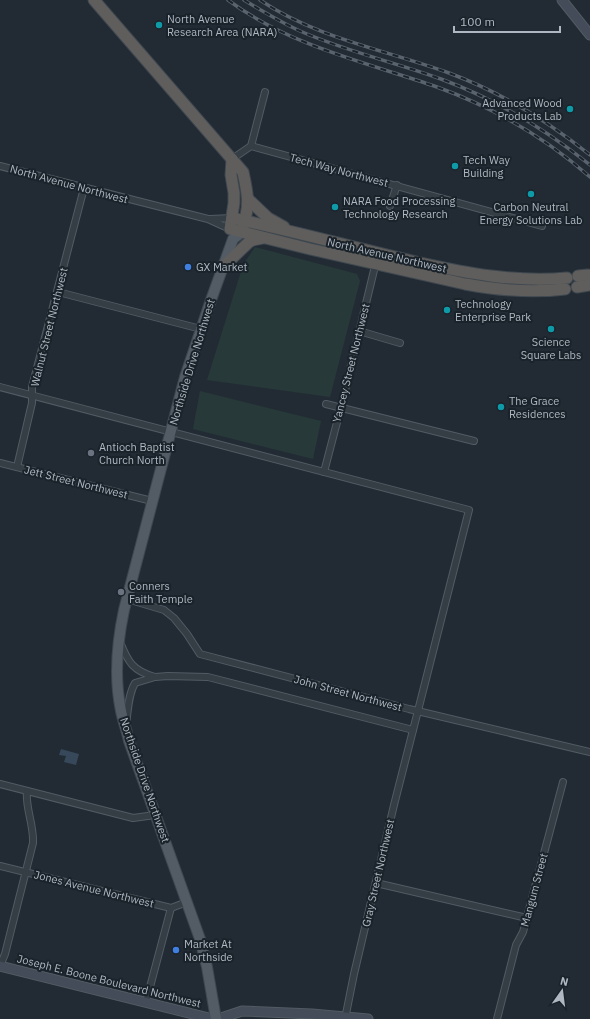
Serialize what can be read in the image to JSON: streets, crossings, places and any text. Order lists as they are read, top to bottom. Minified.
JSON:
{"streets":{"highway":["North Avenue Northwest","Northside Drive Northwest"],"main road":["Joseph E. Boone Boulevard Northwest"],"street":["Tech Way Northwest","Walnut Street Northwest","Yancey Street Northwest","Jett Street Northwest","John Street Northwest","Gray Street Northwest","Jones Avenue Northwest","Mangum Street"]},"crossings":[["North Avenue Northwest","Walnut Street Northwest"],["North Avenue Northwest","Northside Drive Northwest"],["North Avenue Northwest","Yancey Street Northwest"],["Walnut Street Northwest","Jett Street Northwest"],["Northside Drive Northwest","Jett Street Northwest"],["Northside Drive Northwest","John Street Northwest"],["Northside Drive Northwest","Joseph E. Boone Boulevard Northwest"],["Yancey Street Northwest","Gray Street Northwest"],["John Street Northwest","Gray Street Northwest"]],"places":["North Avenue Research Area (NARA)","Advanced Wood Products Lab","Tech Way Building","Carbon Neutral Energy Solutions Lab","NARA Food Processing Technology Research","GX Market","Technology Enterprise Park","Science Square Labs","The Grace Residences","Antioch Baptist Church North","Conners Faith Temple","Market At Northside"],"scale_bar":"100 m","north":"top"}
